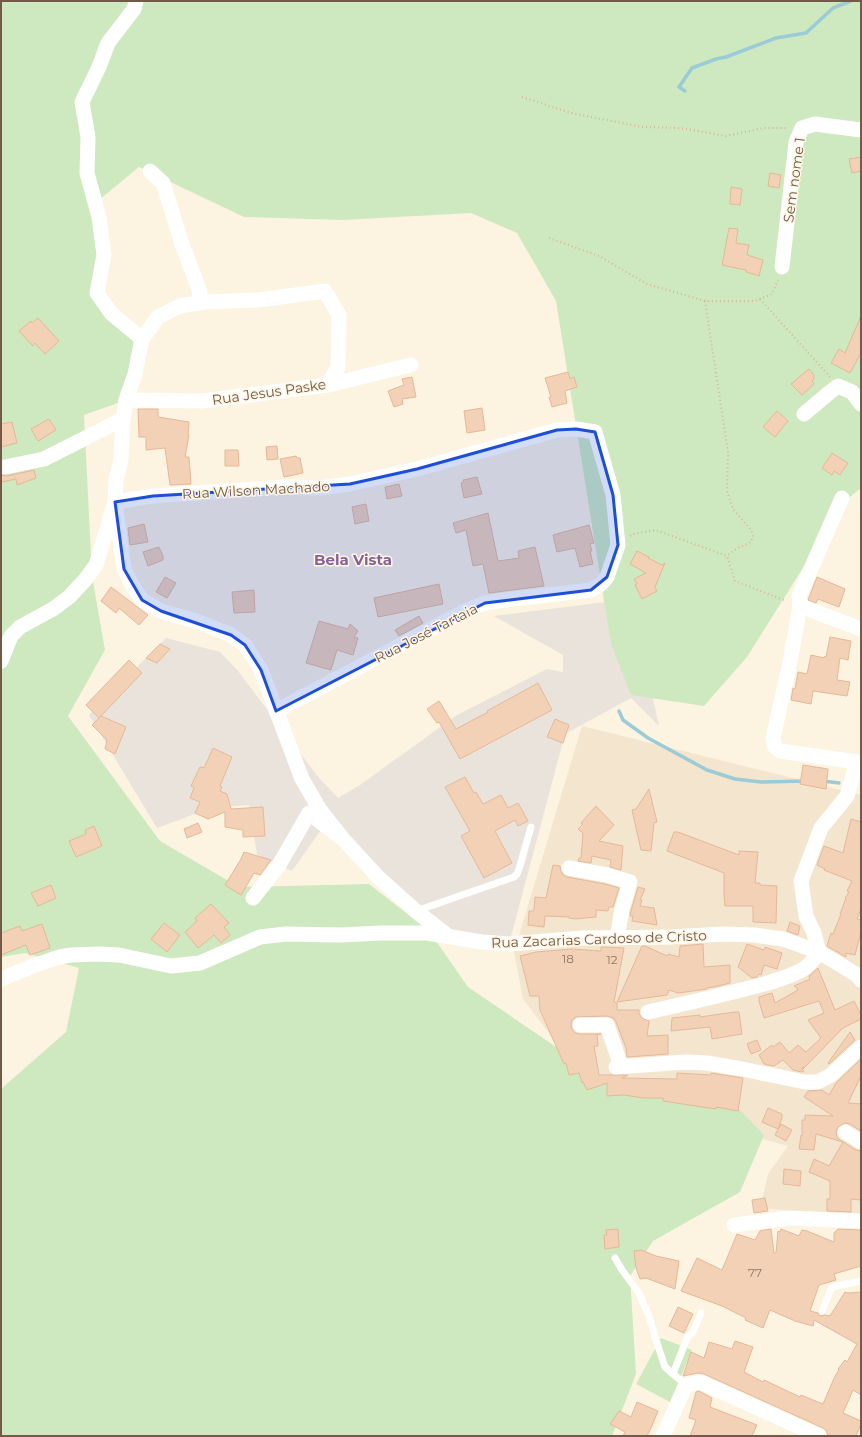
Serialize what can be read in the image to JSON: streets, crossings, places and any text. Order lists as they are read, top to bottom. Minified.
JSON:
{"streets":{"street":["Sem nome 1","Rua Jesus Paske","Rua Wilson Machado","Rua José Tartaia","Rua Zacarias Cardoso de Cristo"]},"crossings":[["Rua Wilson Machado","Rua José Tartaia"]],"districts":["Bela Vista"],"house_numbers":["18","12","77"]}
